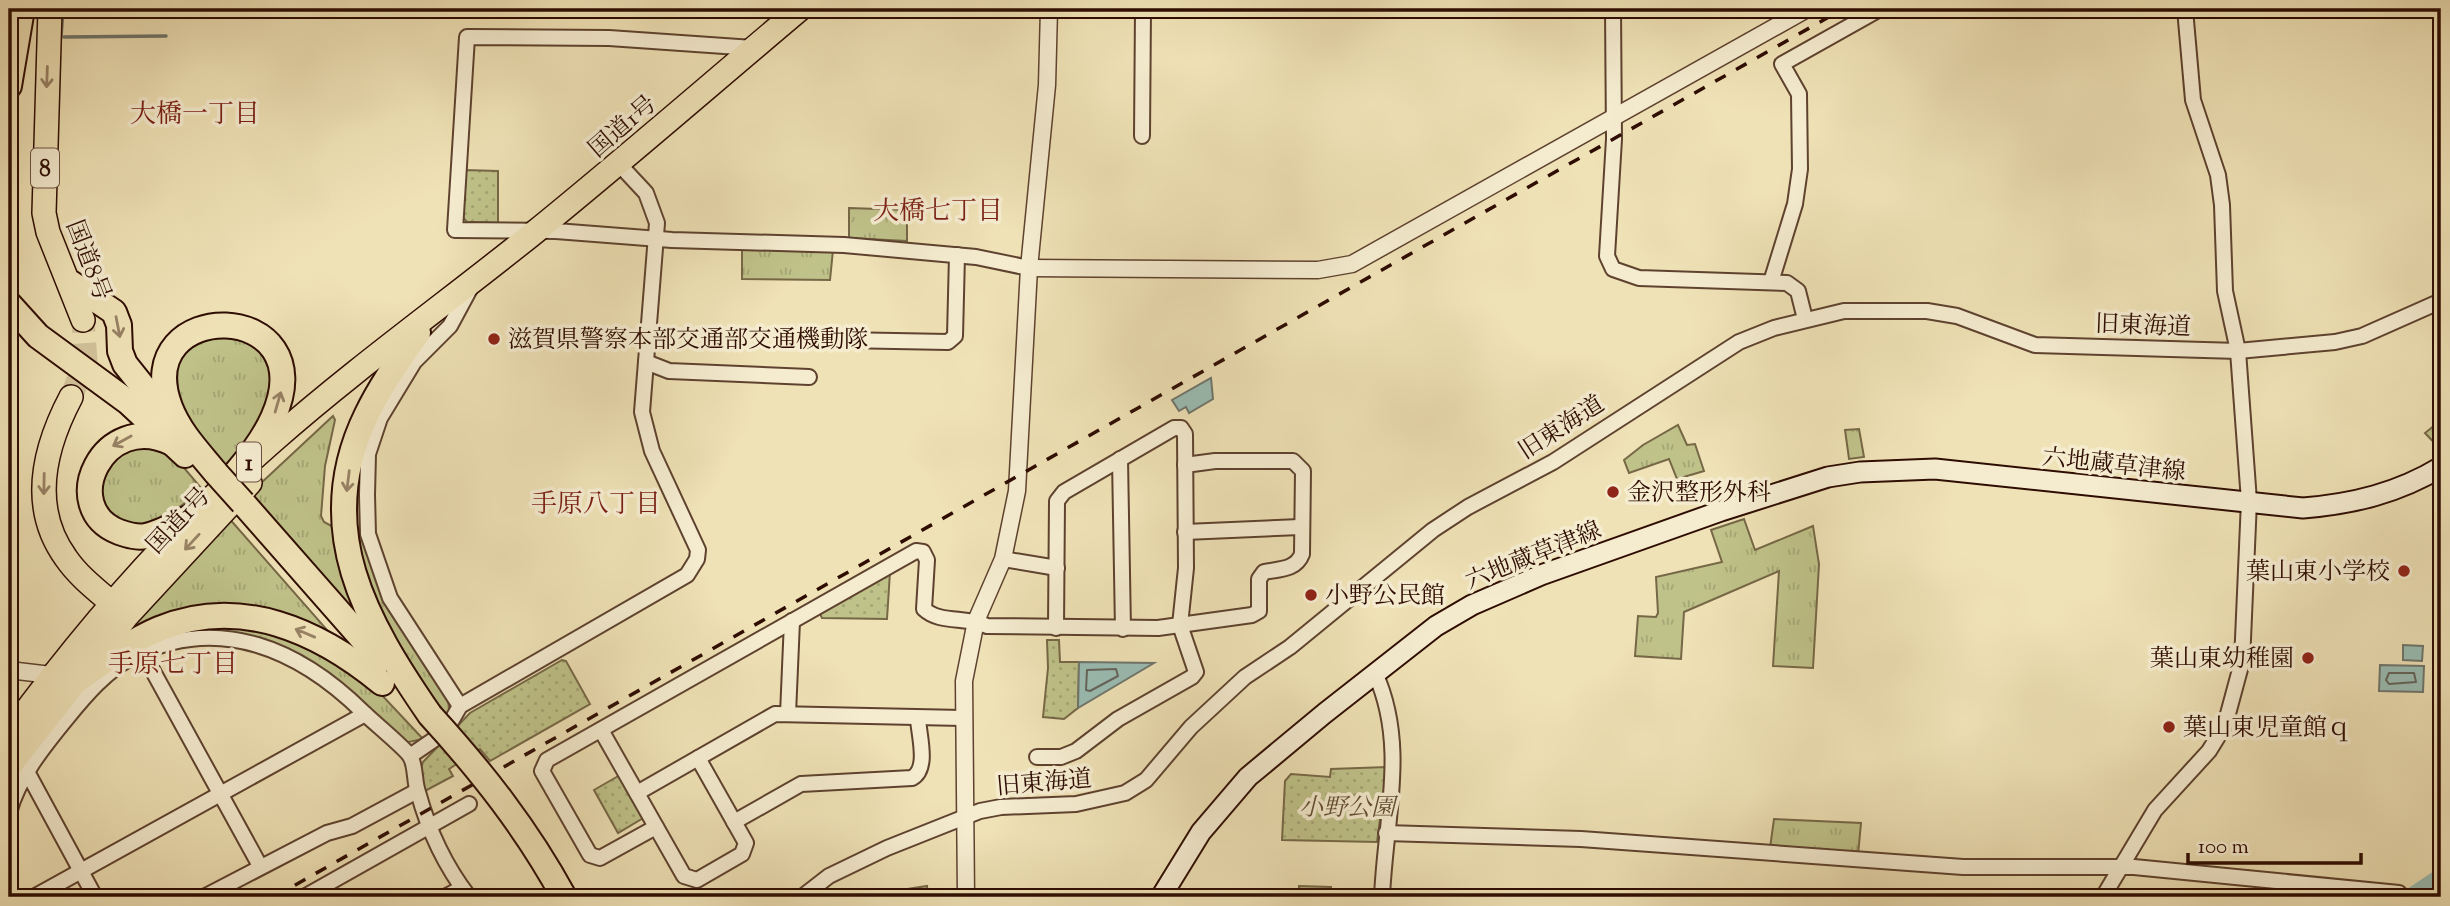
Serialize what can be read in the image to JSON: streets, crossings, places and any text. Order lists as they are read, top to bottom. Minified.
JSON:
{"streets":{"highway":["国道1号","8","国道8号","1"],"main road":["六地蔵草津線"],"street":["旧東海道"]},"one_way":["国道8号"],"districts":["大橋一丁目","大橋七丁目","手原八丁目","手原七丁目"],"parks":["小野公園"],"places":["滋賀県警察本部交通部交通機動隊","金沢整形外科","葉山東小学校","小野公民館","葉山東幼稚園","葉山東児童館ｑ"],"scale_bar":"100 m"}
